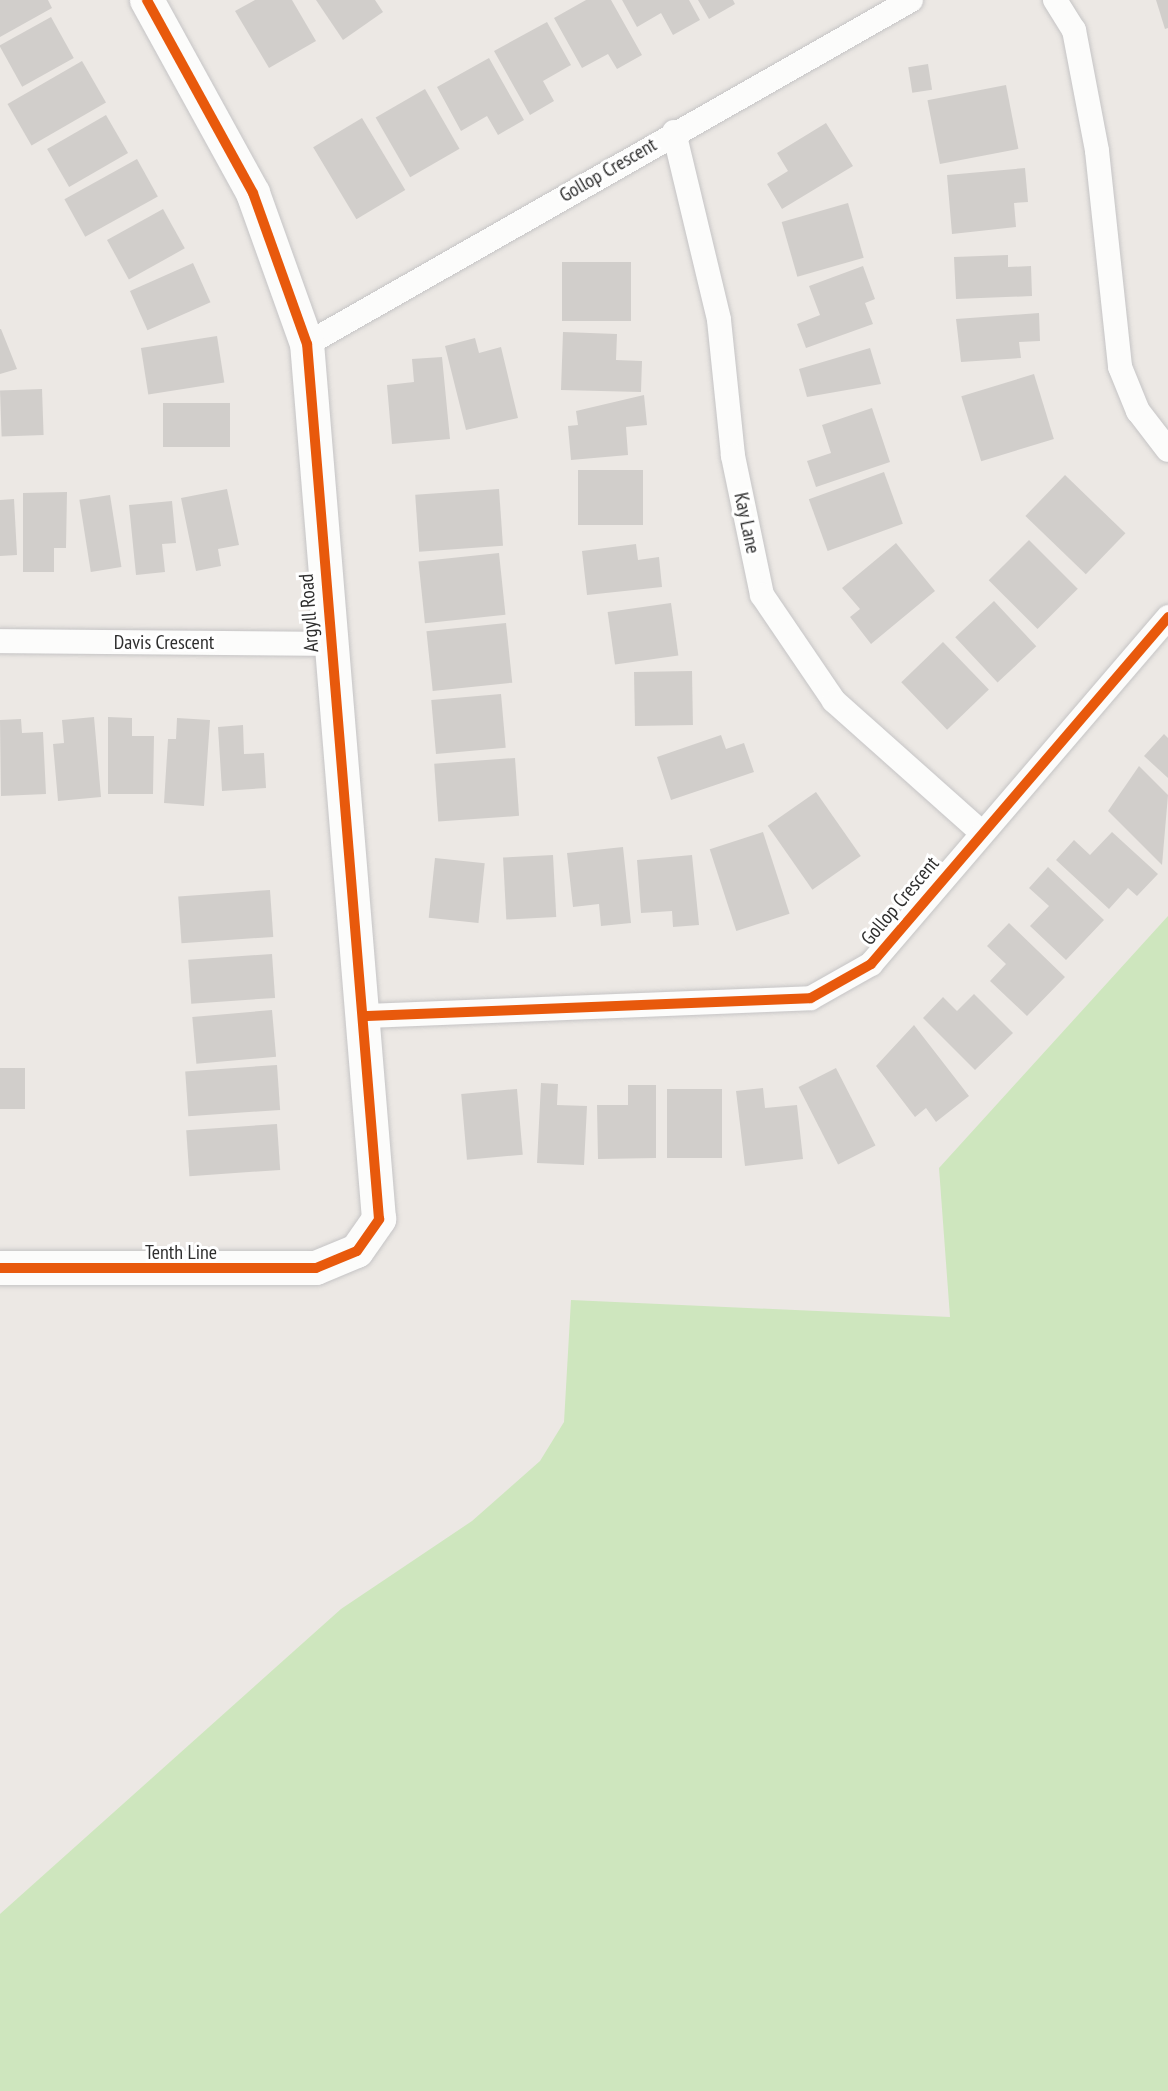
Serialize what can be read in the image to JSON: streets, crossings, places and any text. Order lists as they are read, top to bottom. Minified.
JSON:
{"streets":{"street":["Gollop Crescent","Kay Lane","Argyll Road","Davis Crescent","Tenth Line"]},"crossings":[["Gollop Crescent","Kay Lane"],["Gollop Crescent","Argyll Road"],["Argyll Road","Davis Crescent"],["Argyll Road","Tenth Line"]]}
